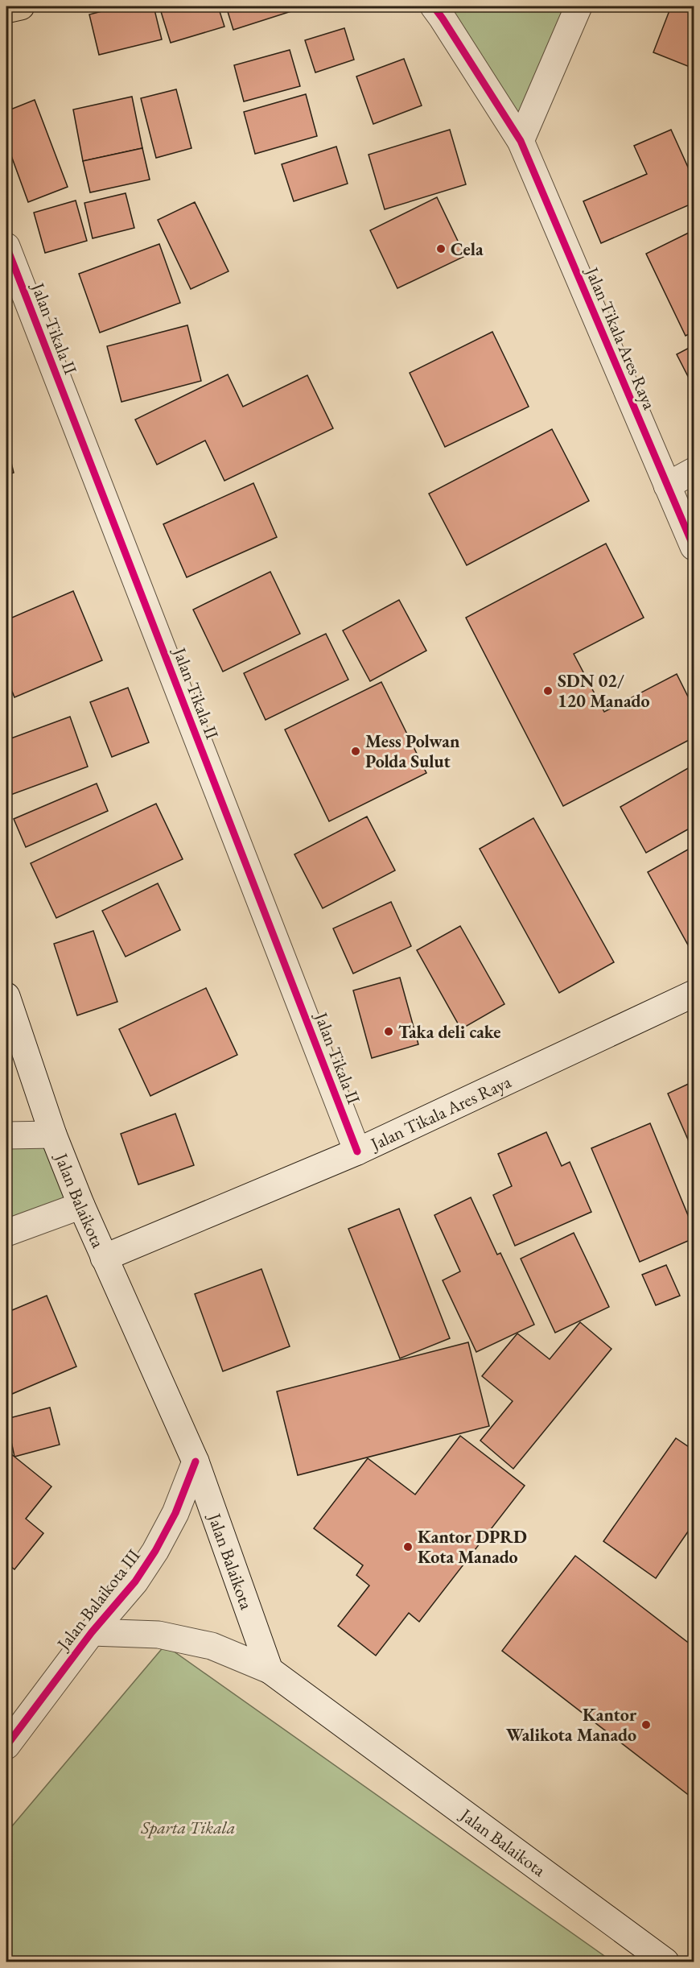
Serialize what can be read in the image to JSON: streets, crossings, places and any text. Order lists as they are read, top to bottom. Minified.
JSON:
{"streets":{"street":["Jalan Tikala II","Jalan Tikala Ares Raya","Jalan Balaikota","Jalan Balaikota III"]},"crossings":[["Jalan Tikala II","Jalan Tikala Ares Raya"],["Jalan Tikala Ares Raya","Jalan Balaikota"],["Jalan Balaikota","Jalan Balaikota III"]],"parks":["Sparta Tikala"],"places":["Cela","SDN 02/ 120 Manado","Mess Polwan Polda Sulut","Taka deli cake","Kantor DPRD Kota Manado","Kantor Walikota Manado"]}
